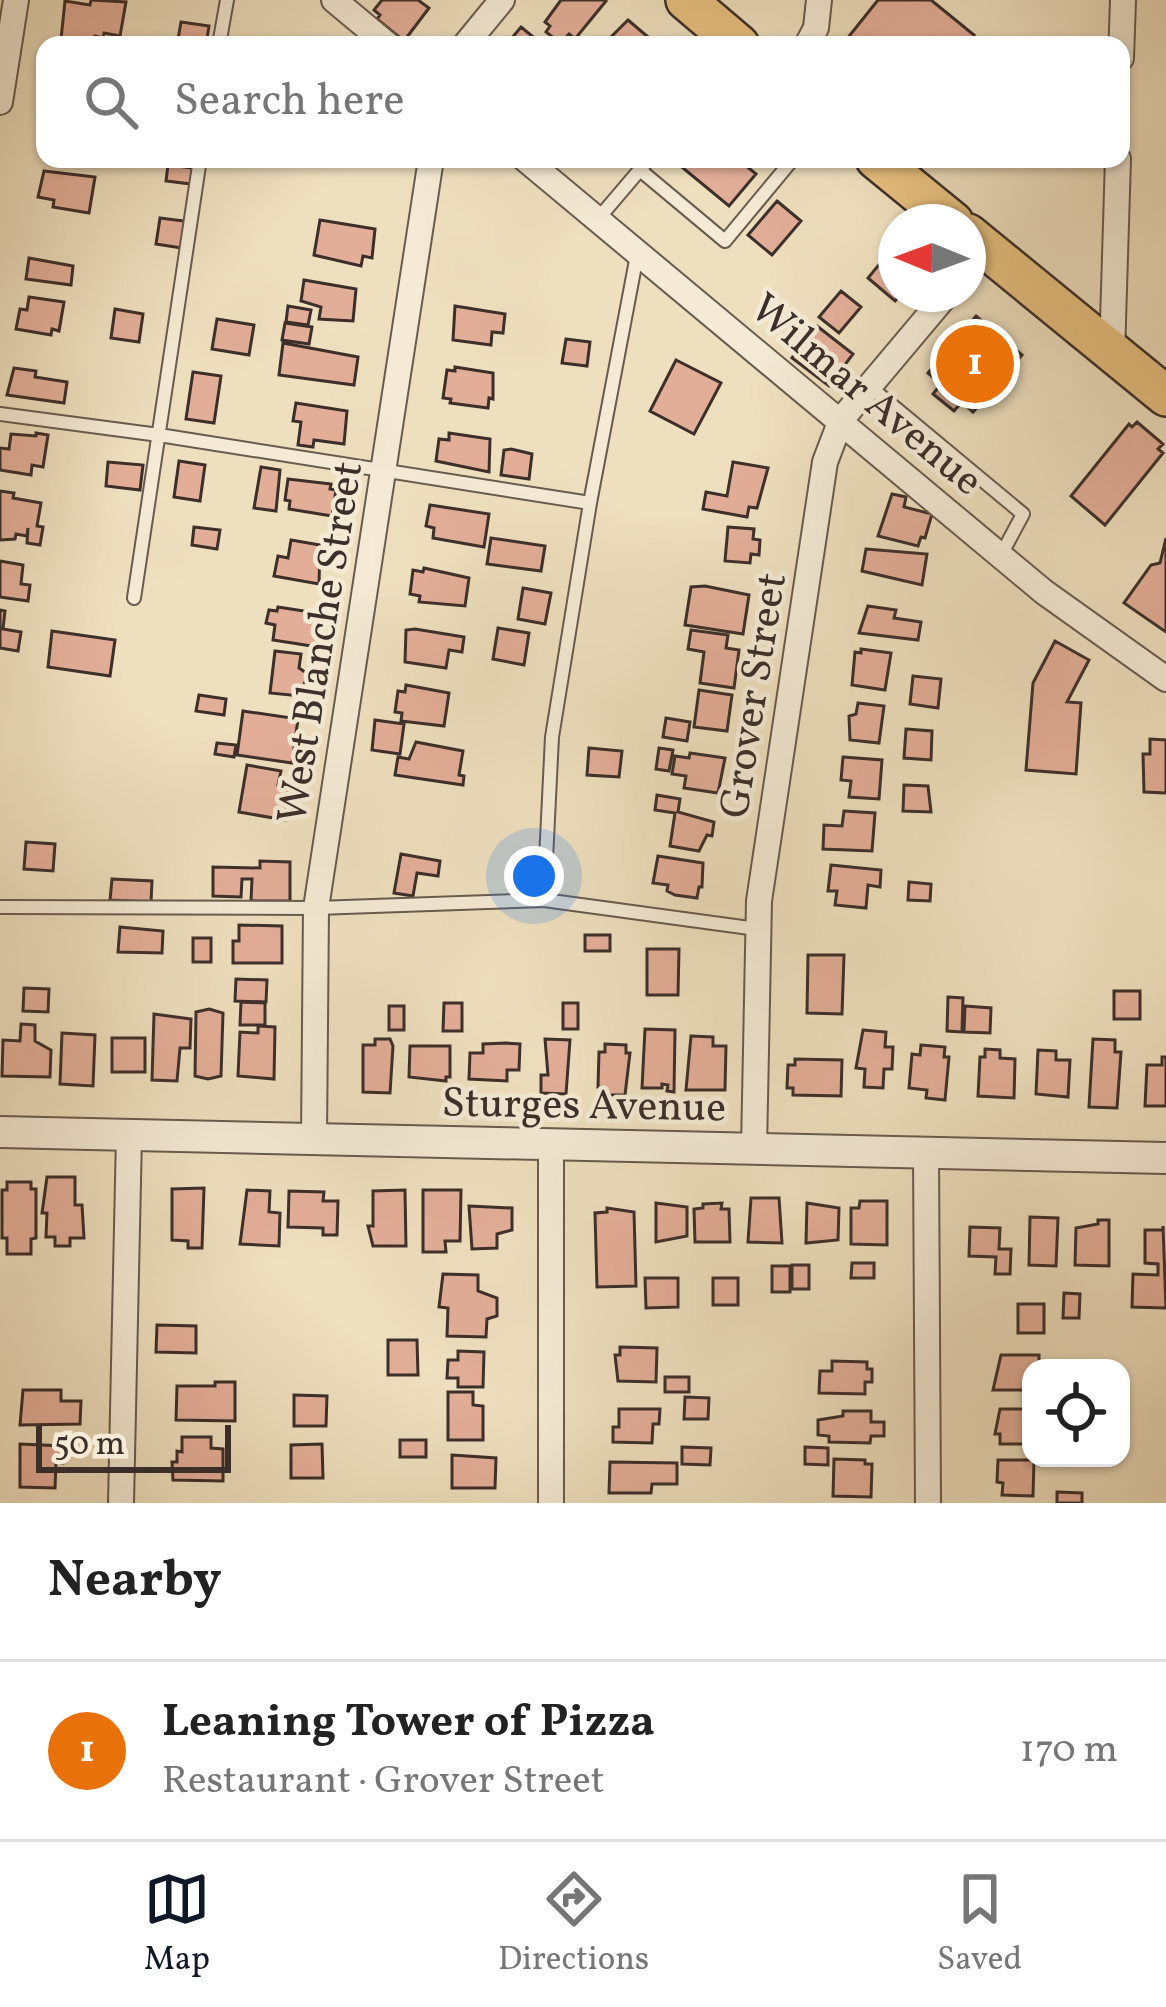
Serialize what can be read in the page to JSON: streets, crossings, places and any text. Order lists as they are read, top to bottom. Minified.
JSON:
{"streets":{"street":["Wilmar Avenue","West Blanche Street","Grover Street","Sturges Avenue"]},"crossings":[["Wilmar Avenue","Grover Street"],["West Blanche Street","Sturges Avenue"],["Grover Street","Sturges Avenue"]],"scale_bar":"50 m","north":"left","page":{"search":"Search here","pins":"1","scale":"50 m","heading":"Nearby","list":[{"mark":"1","name":"Leaning Tower of Pizza","note":"Restaurant · Grover Street","value":"170 m"}],"nav":["Map","Directions","Saved"]}}
